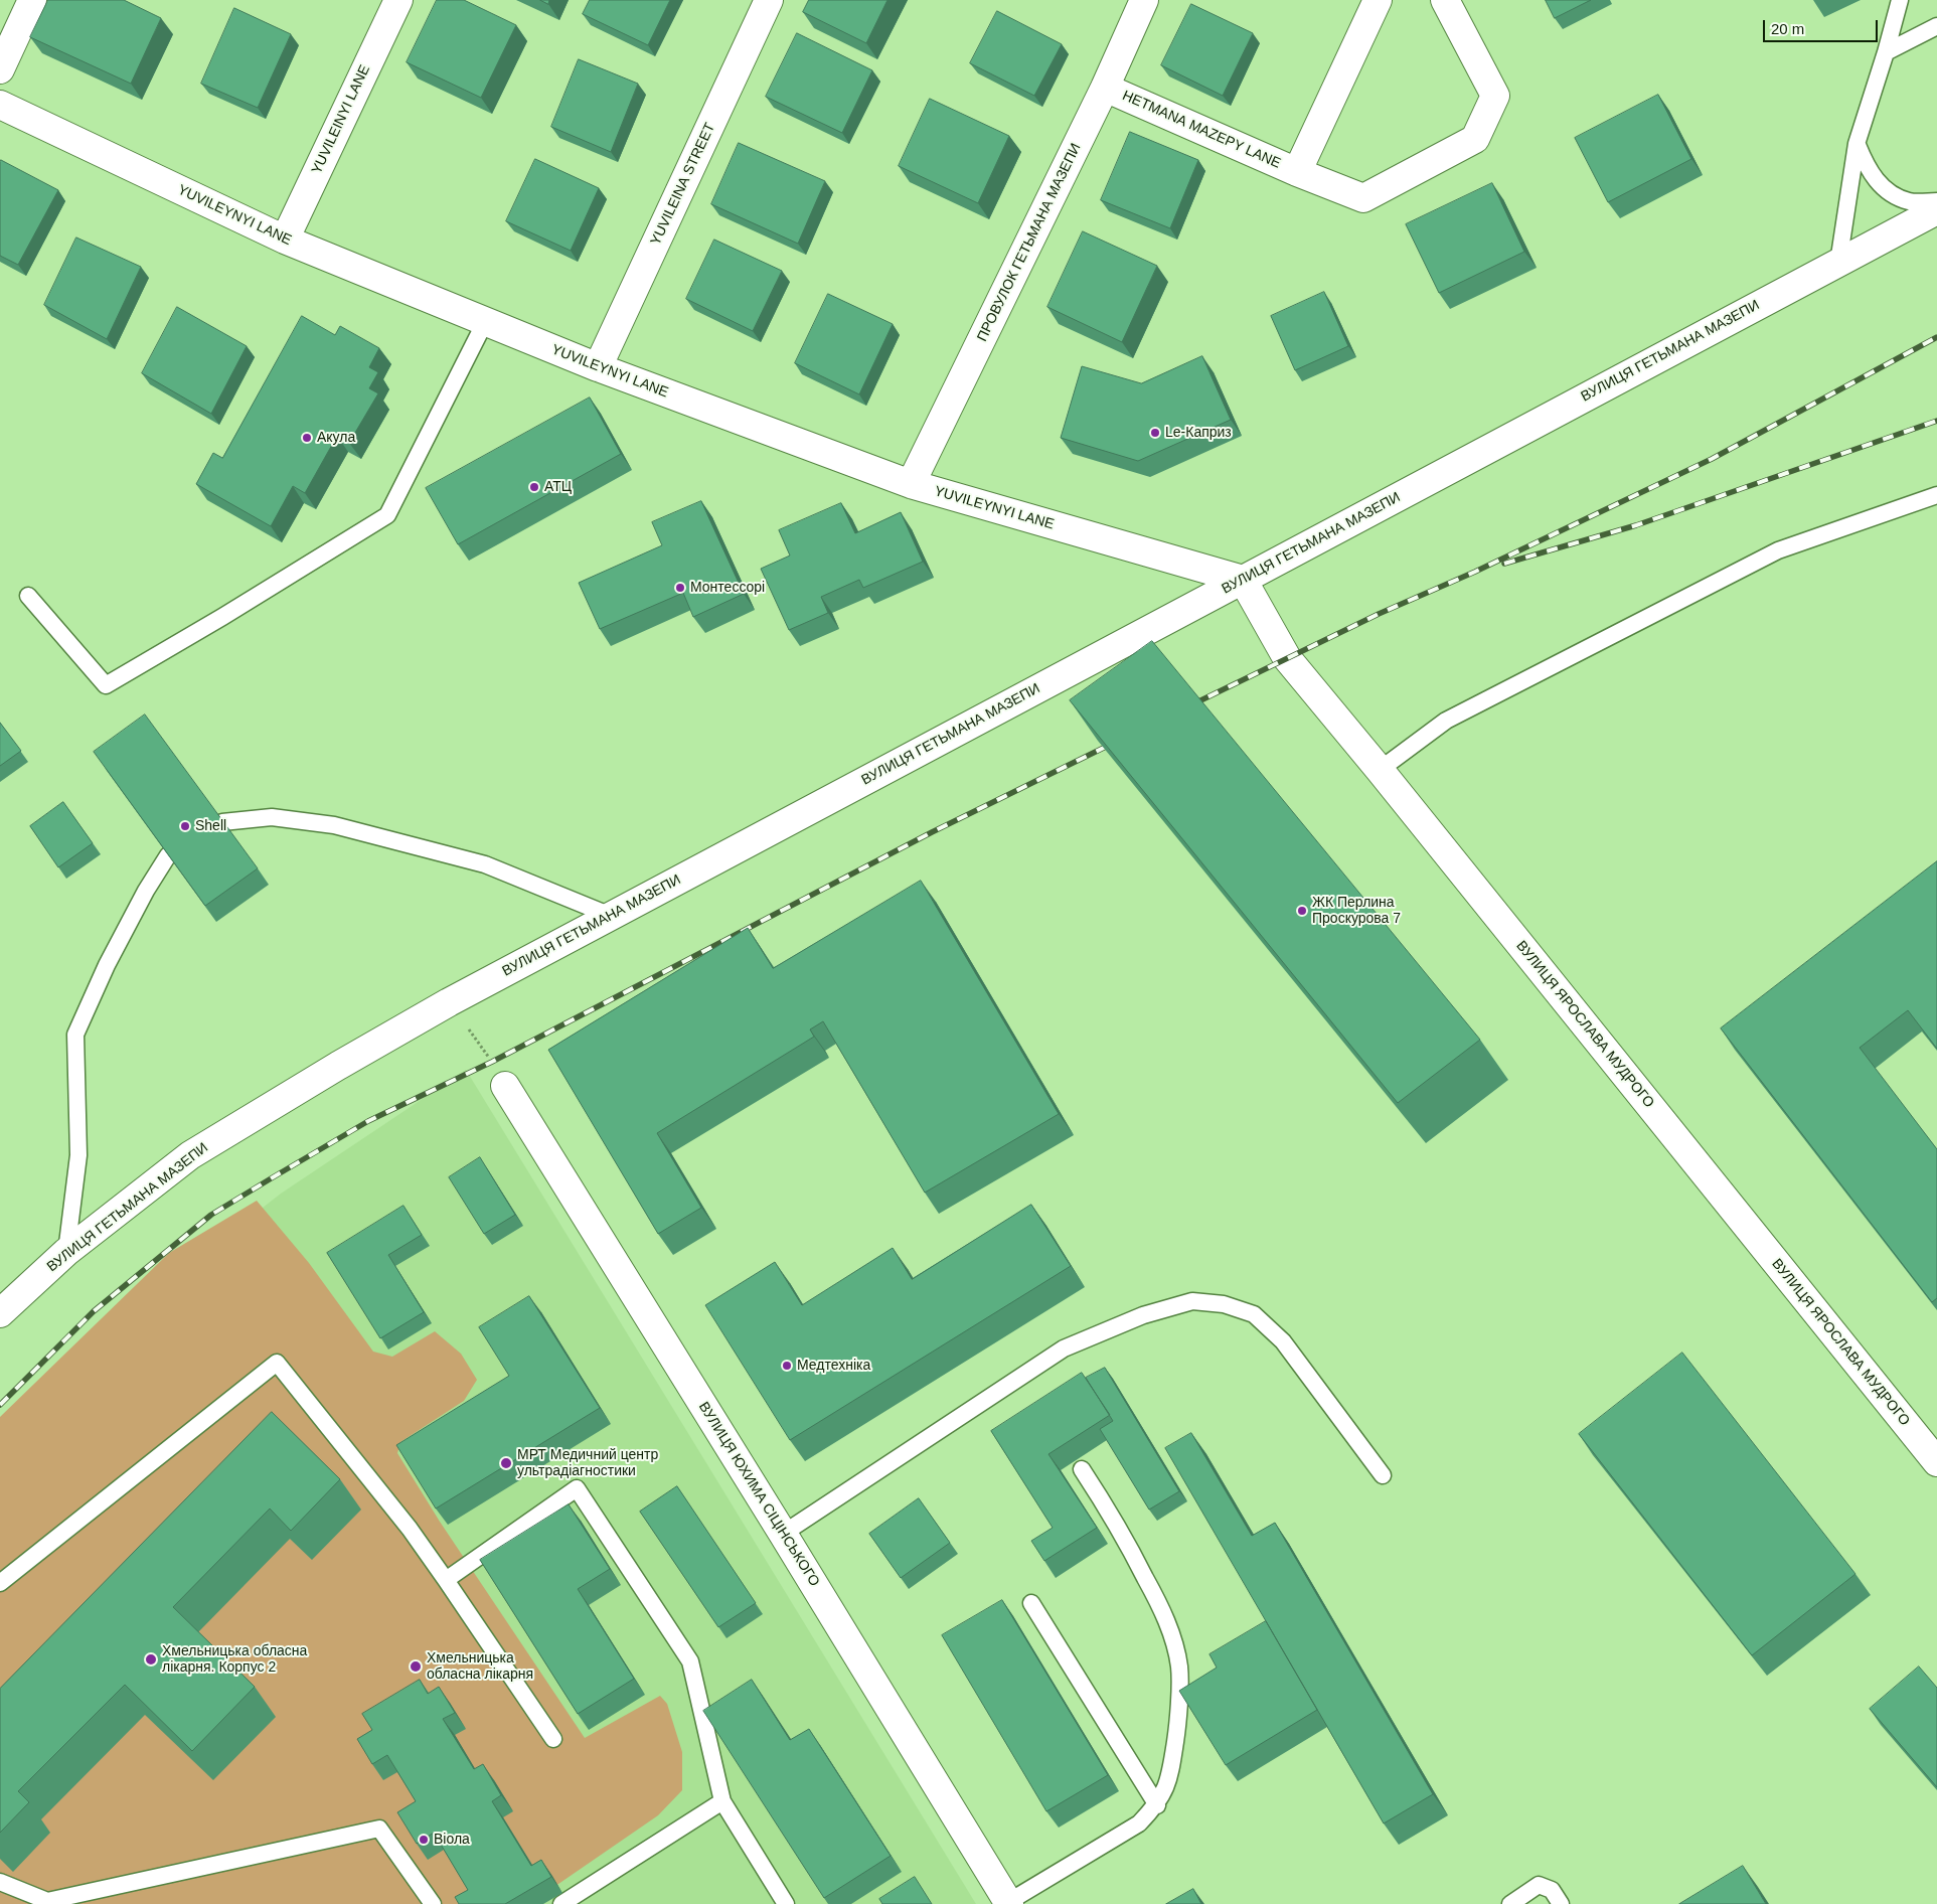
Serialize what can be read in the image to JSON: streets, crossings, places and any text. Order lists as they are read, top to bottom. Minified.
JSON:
{"streets":{"street":["YUVILEINYI LANE","HETMANA MAZEPY LANE","YUVILEINA STREET","YUVILEYNYI LANE","ПРОВУЛОК ГЕТЬМАНА МАЗЕПИ","ВУЛИЦЯ ГЕТЬМАНА МАЗЕПИ","ВУЛИЦЯ ЯРОСЛАВА МУДРОГО","ВУЛИЦЯ ЮХИМА СІЦІНСЬКОГО"]},"crossings":[["YUVILEINYI LANE","YUVILEYNYI LANE"],["HETMANA MAZEPY LANE","ПРОВУЛОК ГЕТЬМАНА МАЗЕПИ"],["YUVILEINA STREET","YUVILEYNYI LANE"],["YUVILEYNYI LANE","ПРОВУЛОК ГЕТЬМАНА МАЗЕПИ"],["YUVILEYNYI LANE","ВУЛИЦЯ ГЕТЬМАНА МАЗЕПИ"],["YUVILEYNYI LANE","ВУЛИЦЯ ЯРОСЛАВА МУДРОГО"],["ВУЛИЦЯ ГЕТЬМАНА МАЗЕПИ","ВУЛИЦЯ ЯРОСЛАВА МУДРОГО"]],"places":["Le-Каприз","Акула","АТЦ","Монтессорі","Shell","ЖК Перлина Проскурова 7","Медтехніка","МРТ Медичний центр ультрадіагностики","Хмельницька обласна лікарня. Корпус 2","Хмельницька обласна лікарня","Віола"],"scale_bar":"20 m"}
